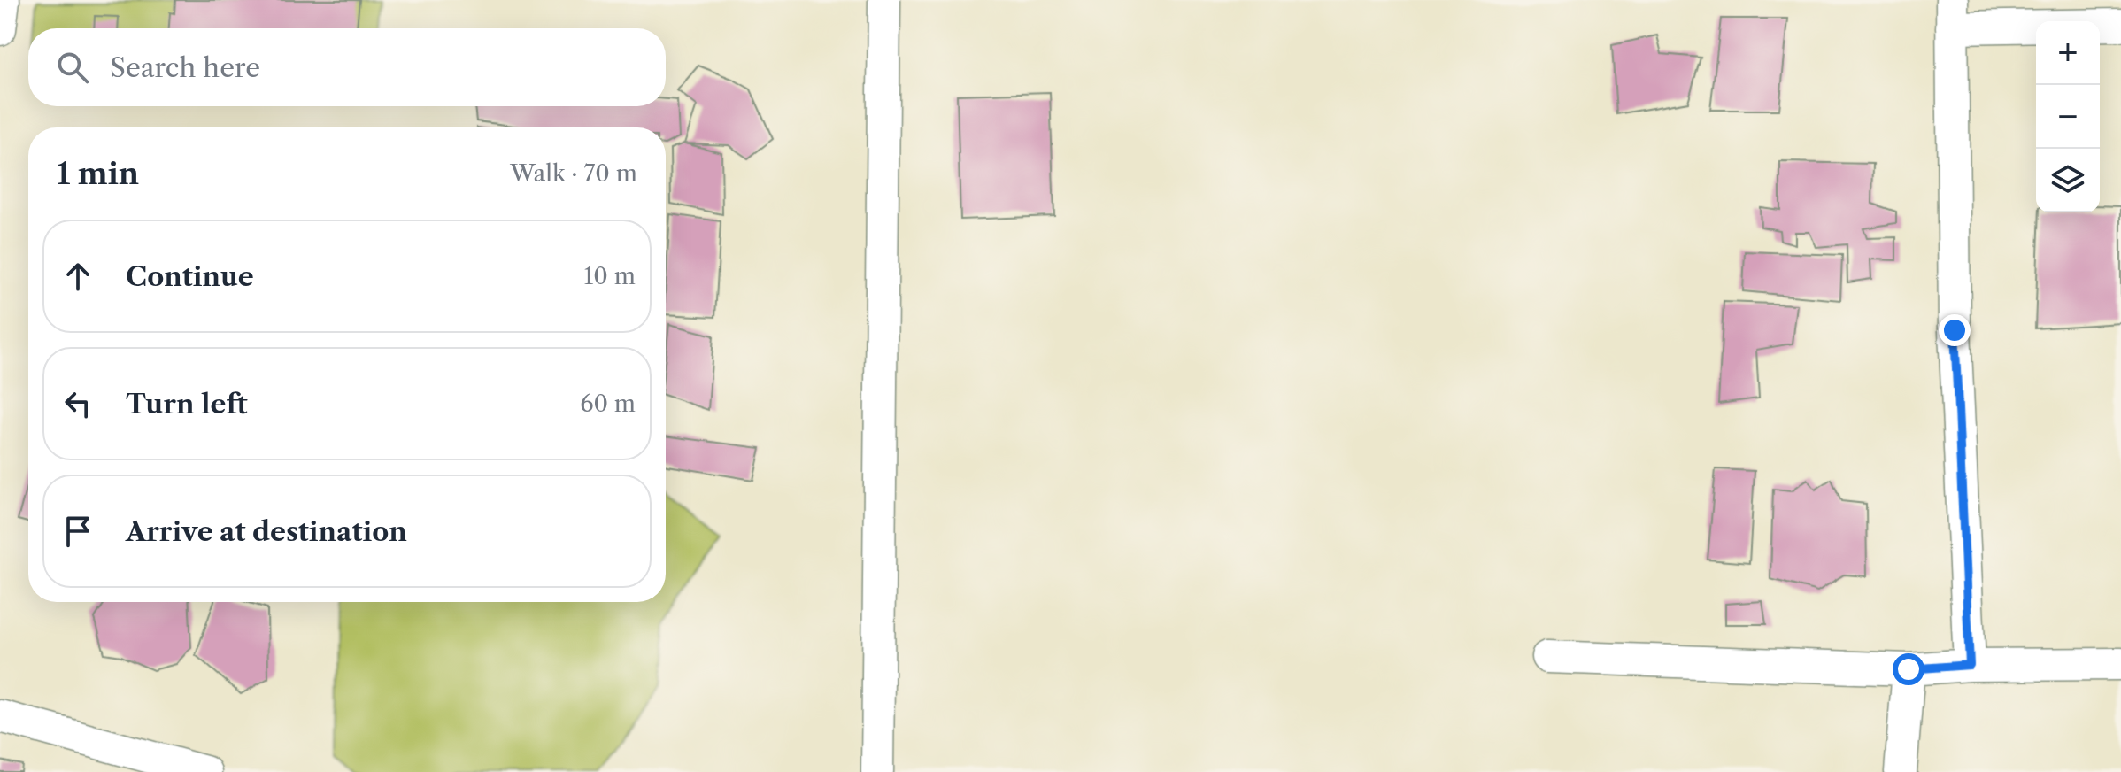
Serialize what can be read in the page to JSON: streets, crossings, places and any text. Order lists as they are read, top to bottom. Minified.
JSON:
{"page":{"map_buttons":["+","−"],"search":"Search here","heading":["1 min","Walk · 70 m"],"list":[["Continue","10 m"],["Turn left","60 m"],"Arrive at destination"]}}
